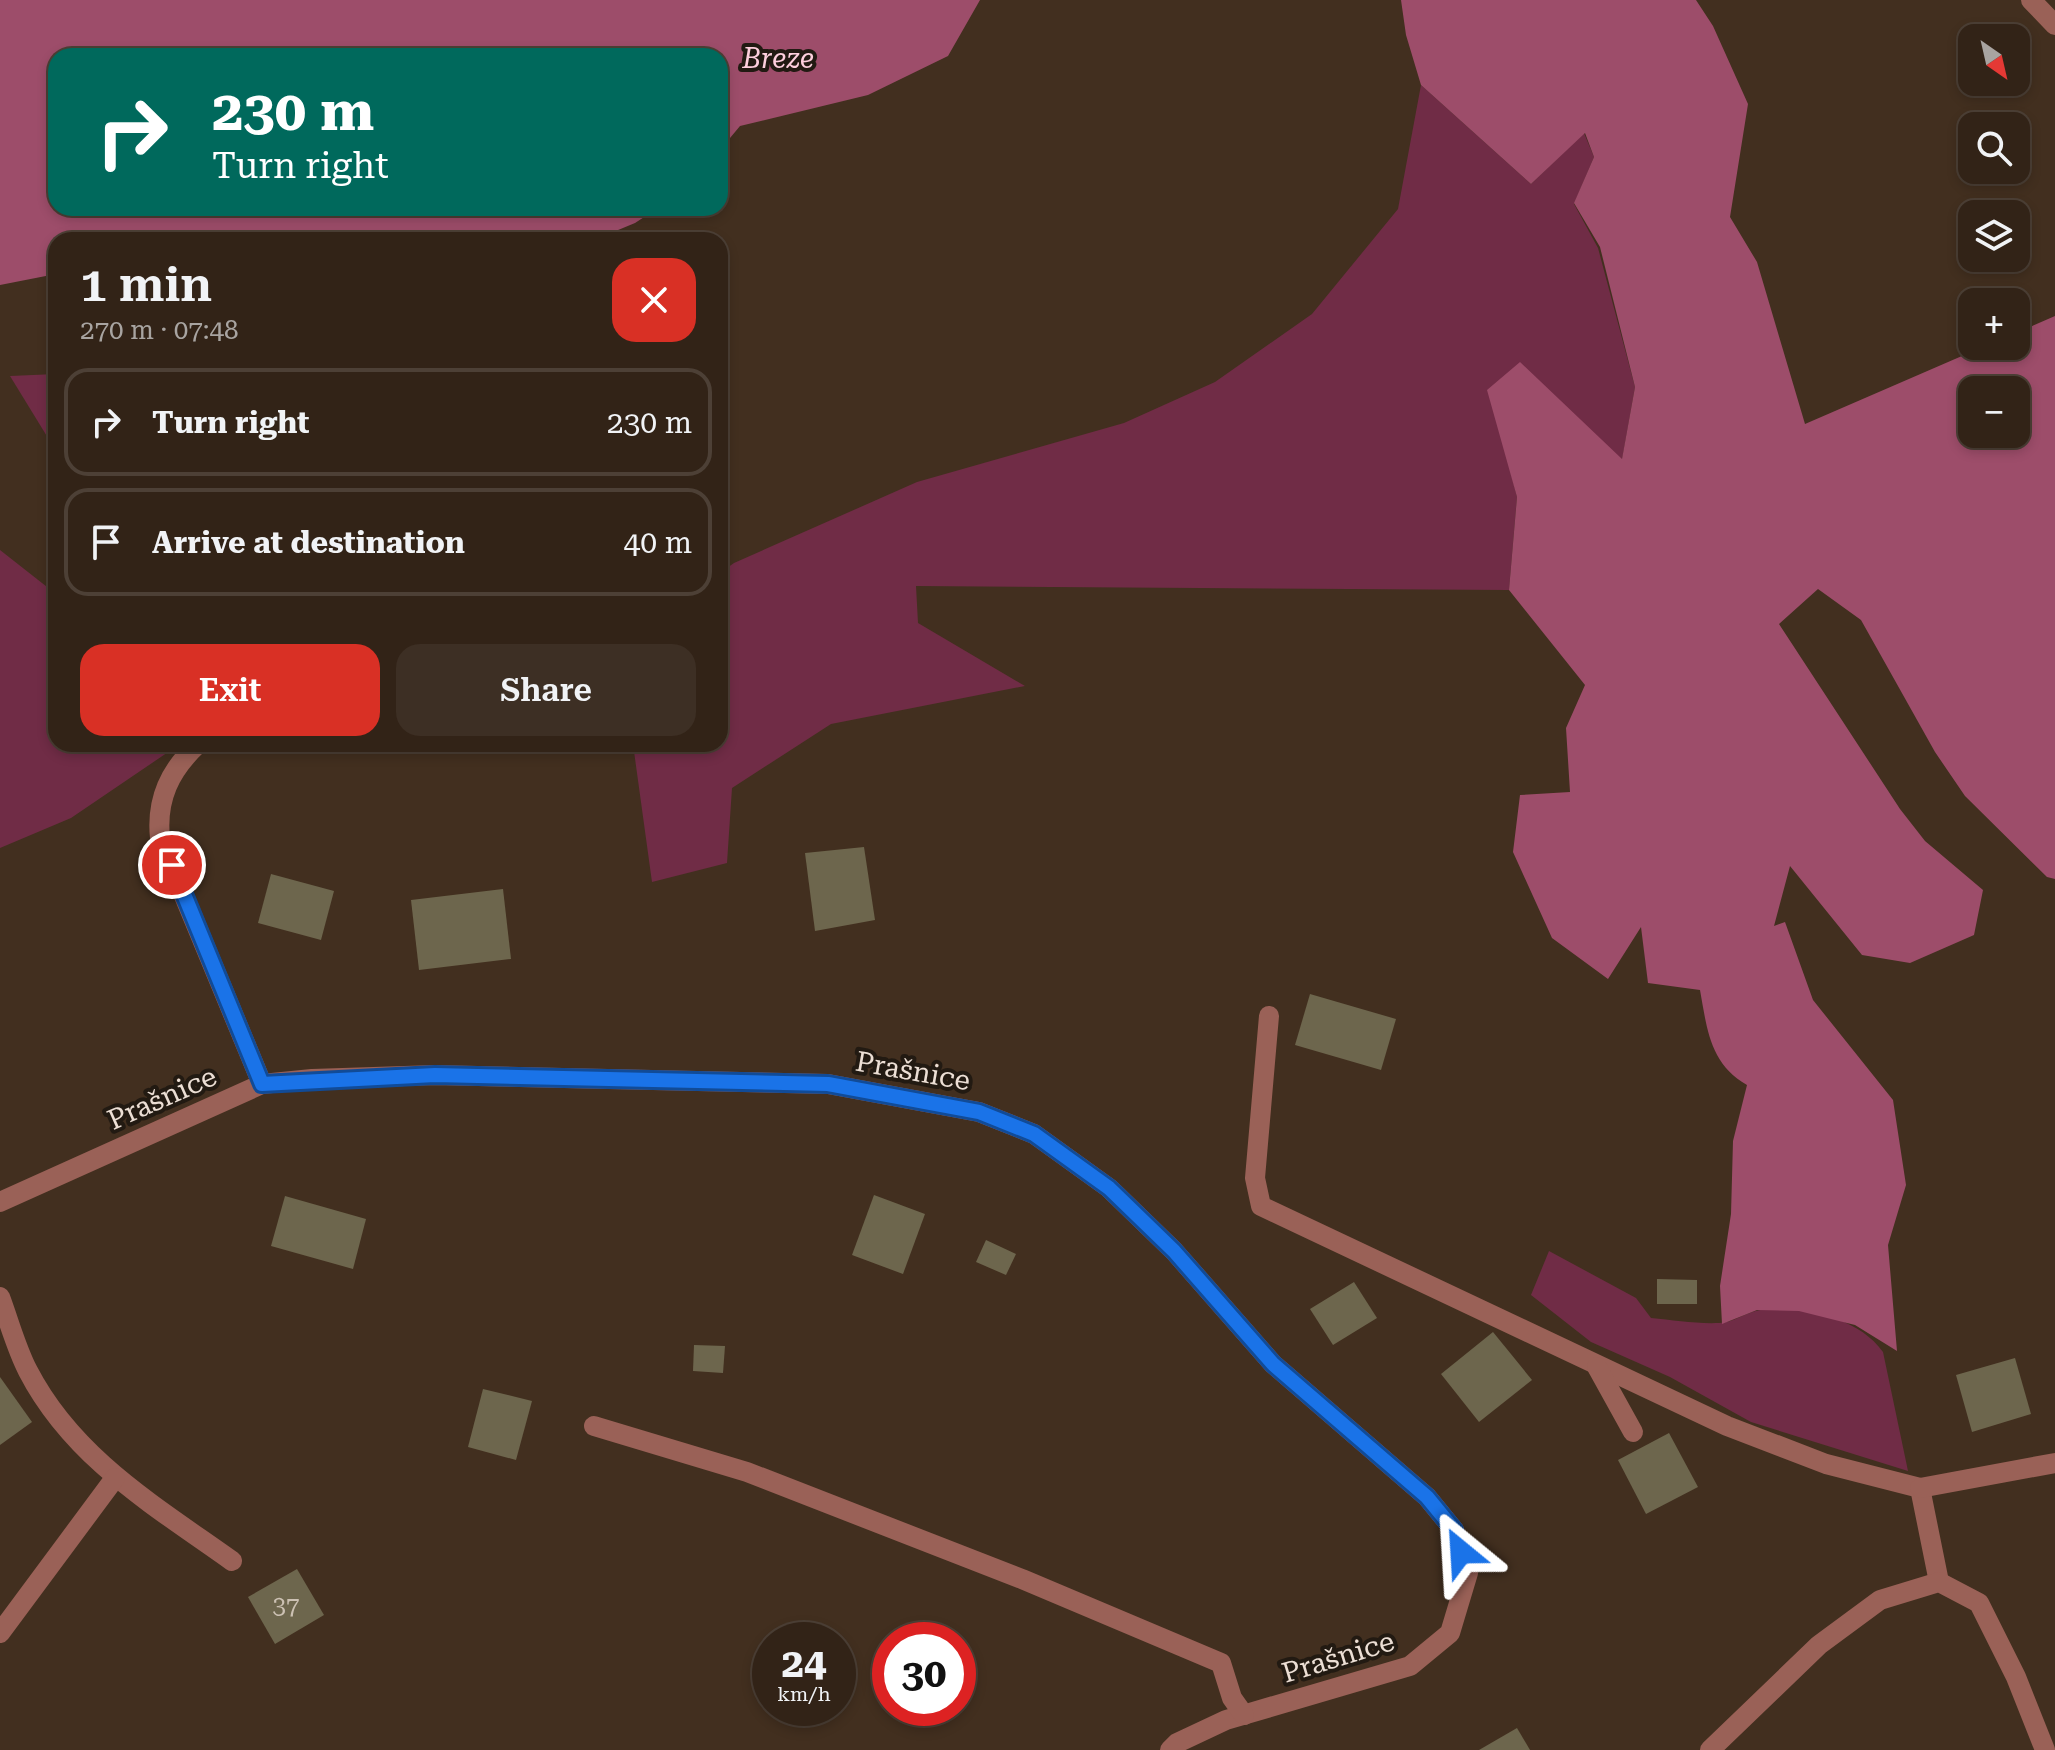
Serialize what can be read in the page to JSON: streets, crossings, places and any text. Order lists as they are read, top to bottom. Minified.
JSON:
{"streets":{"street":["Prašnice"]},"parks":["Breze"],"house_numbers":["37"],"north":"bottom right","page":{"map_buttons":["+","−"],"turn":["230 m","Turn right"],"heading":["1 min","270 m · 07:48"],"list":[{"name":"Turn right","value":"230 m"},{"name":"Arrive at destination","value":"40 m"}],"buttons":["Exit","Share"],"speed":"24 km/h","limit":"30"}}
